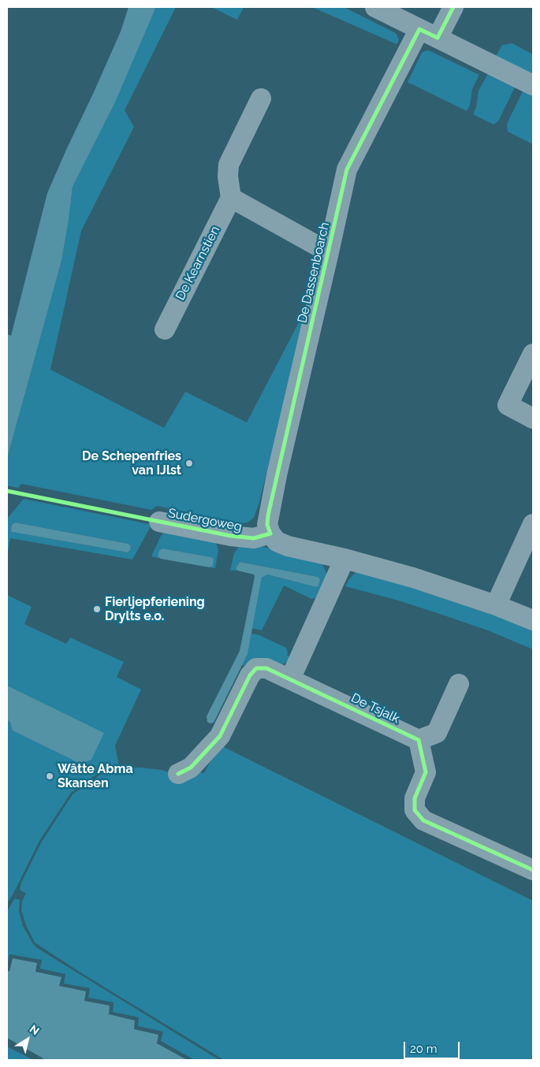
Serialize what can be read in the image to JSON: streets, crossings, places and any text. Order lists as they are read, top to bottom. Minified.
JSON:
{"streets":{"street":["De Kearnstien","De Dassenboarch","Sudergoweg","De Tsjalk"]},"crossings":[["De Dassenboarch","Sudergoweg"]],"places":["De Schepenfries van IJlst","Fierljepferiening Drylts e.o.","Wâtte Abma Skansen"],"scale_bar":"20 m","north":"top right"}
